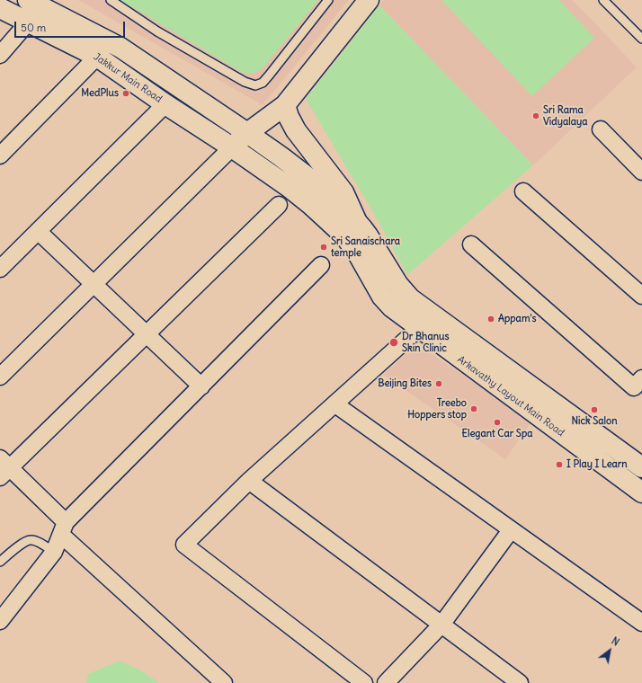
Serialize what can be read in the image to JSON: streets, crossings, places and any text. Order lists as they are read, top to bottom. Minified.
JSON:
{"streets":{"main road":["Jakkur Main Road","Arkavathy Layout Main Road"]},"crossings":[["Jakkur Main Road","Arkavathy Layout Main Road"]],"places":["MedPlus","Sri Rama Vidyalaya","Sri Sanaischara temple","Appam's","Dr Bhanus Skin Clinic","Beijing Bites","Treebo Hoppers stop","Nick Salon","Elegant Car Spa","I Play I Learn"],"scale_bar":"50 m","north":"top right"}
